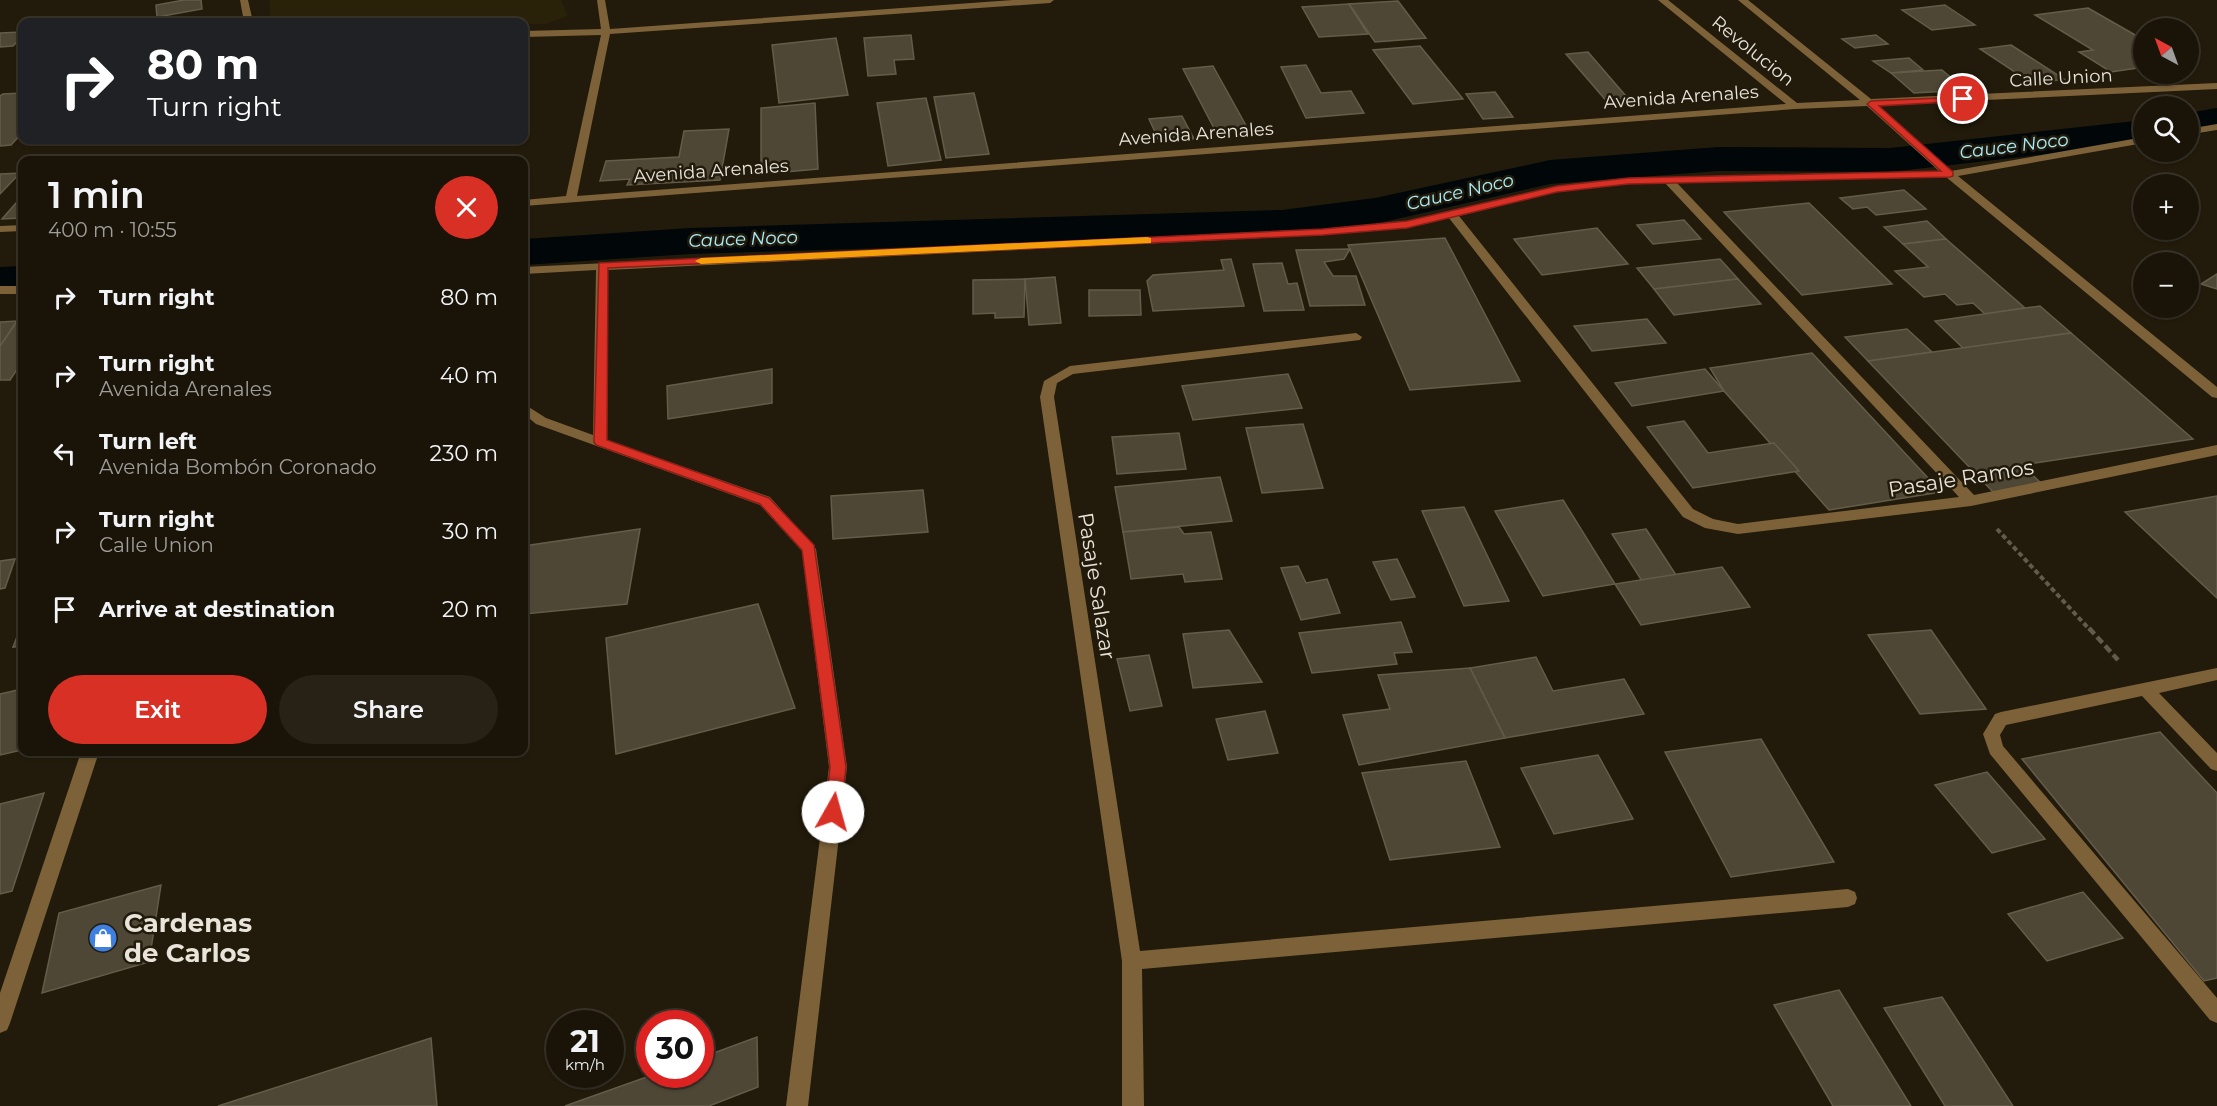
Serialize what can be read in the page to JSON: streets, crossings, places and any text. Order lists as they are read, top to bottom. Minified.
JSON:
{"streets":{"street":["Revolucion","Calle Union","Avenida Arenales","Pasaje Ramos","Pasaje Salazar"]},"crossings":[["Revolucion","Calle Union"],["Revolucion","Avenida Arenales"],["Calle Union","Avenida Arenales"]],"water":["Cauce Noco"],"places":{"shop":["Cardenas de Carlos"]},"north":"top left","page":{"map_buttons":["+","−"],"turn":["80 m","Turn right"],"heading":["1 min","400 m · 10:55"],"list":[{"name":"Turn right","value":"80 m"},{"name":"Turn right","note":"Avenida Arenales","value":"40 m"},{"name":"Turn left","note":"Avenida Bombón Coronado","value":"230 m"},{"name":"Turn right","note":"Calle Union","value":"30 m"},{"name":"Arrive at destination","value":"20 m"}],"buttons":["Exit","Share"],"speed":"21 km/h","limit":"30"}}
